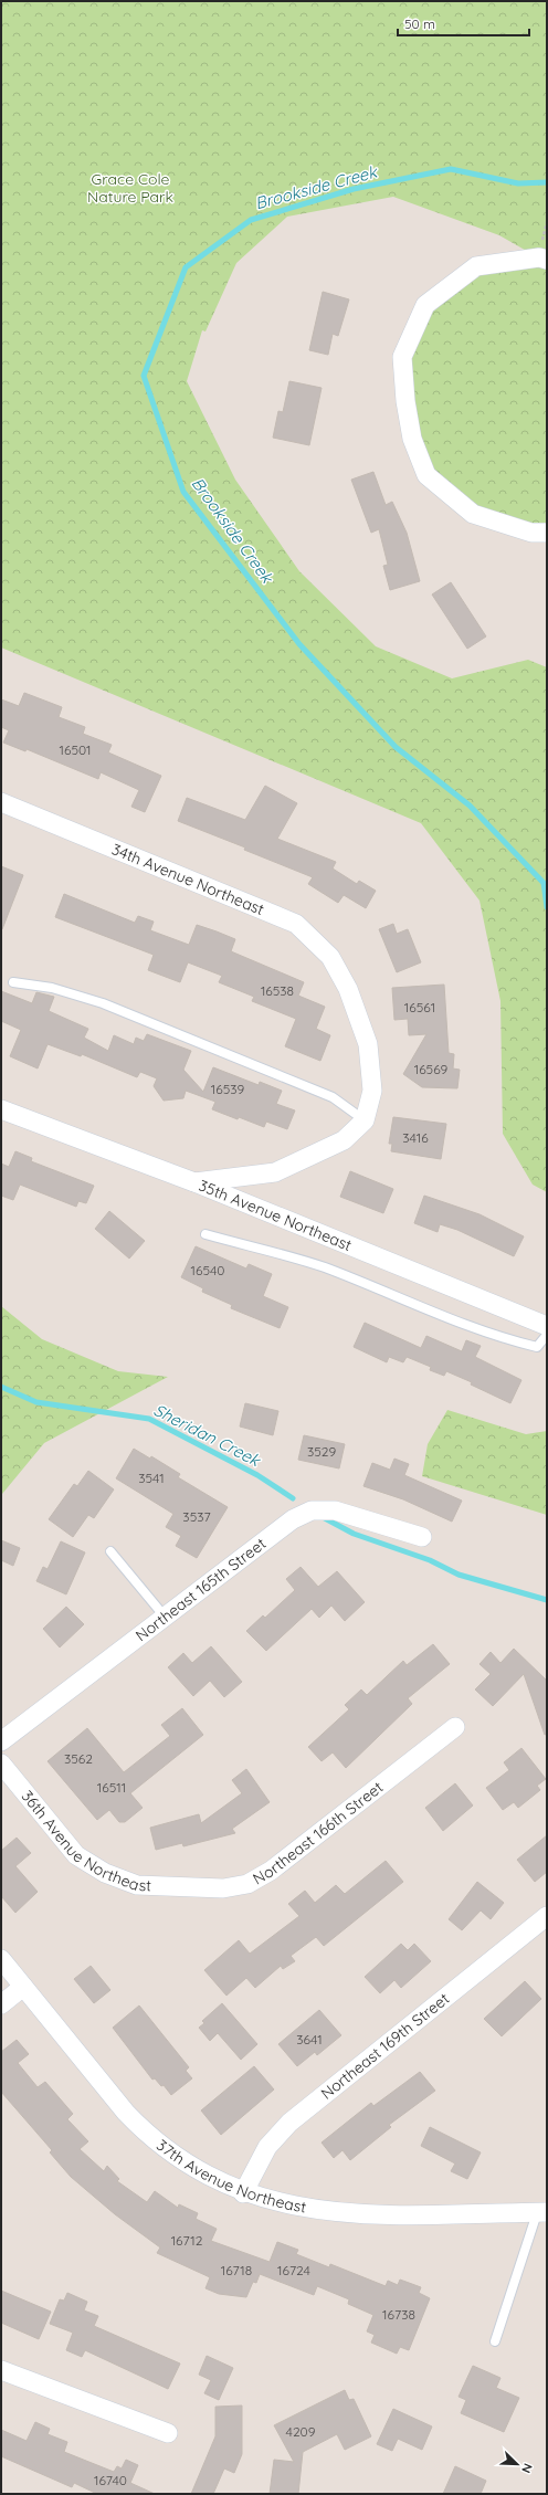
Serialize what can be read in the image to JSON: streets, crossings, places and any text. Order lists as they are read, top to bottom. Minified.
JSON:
{"streets":{"street":["34th Avenue Northeast","35th Avenue Northeast","Northeast 165th Street","Northeast 166th Street","36th Avenue Northeast","Northeast 169th Street","37th Avenue Northeast"]},"crossings":[["Northeast 166th Street","36th Avenue Northeast"],["Northeast 169th Street","37th Avenue Northeast"]],"water":["Brookside Creek","Sheridan Creek"],"parks":["Grace Cole Nature Park"],"house_numbers":["16501","16538","16561","16569","16539","3416","16540","3529","3541","3537","3562","16511","3641","16712","16718","16724","16738","4209","16740"],"scale_bar":"50 m","north":"bottom right"}
